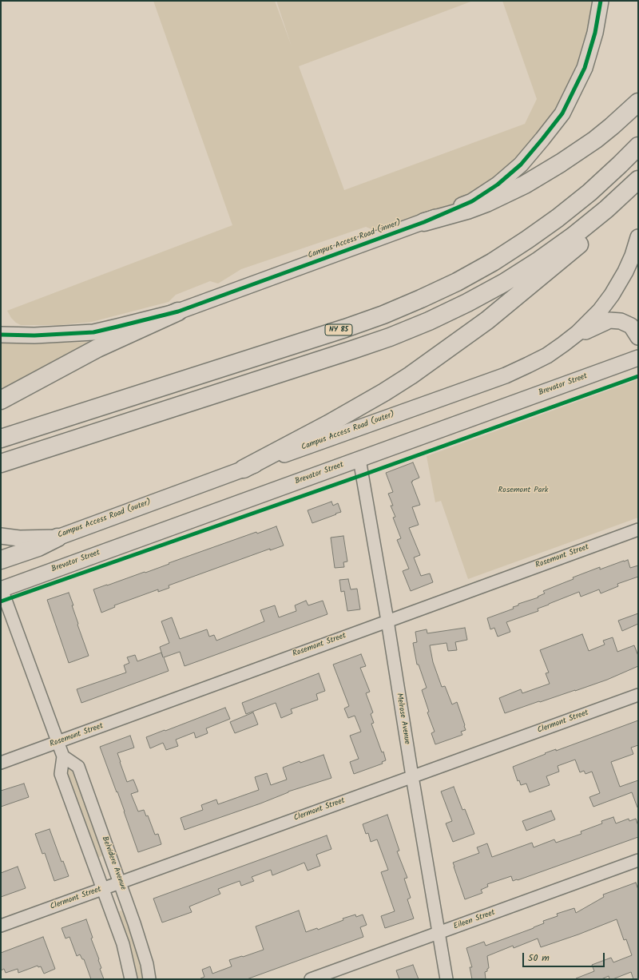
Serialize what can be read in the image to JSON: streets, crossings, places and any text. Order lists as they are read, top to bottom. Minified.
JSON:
{"streets":{"highway":["NY 85"],"street":["Campus Access Road (inner)","Brevator Street","Campus Access Road (outer)","Rosemont Street","Melrose Avenue","Clermont Street","Belvidere Avenue","Eileen Street"]},"crossings":[["Brevator Street","Melrose Avenue"],["Rosemont Street","Melrose Avenue"],["Melrose Avenue","Clermont Street"],["Melrose Avenue","Eileen Street"],["Clermont Street","Belvidere Avenue"]],"parks":["Rosemont Park"],"scale_bar":"50 m"}
